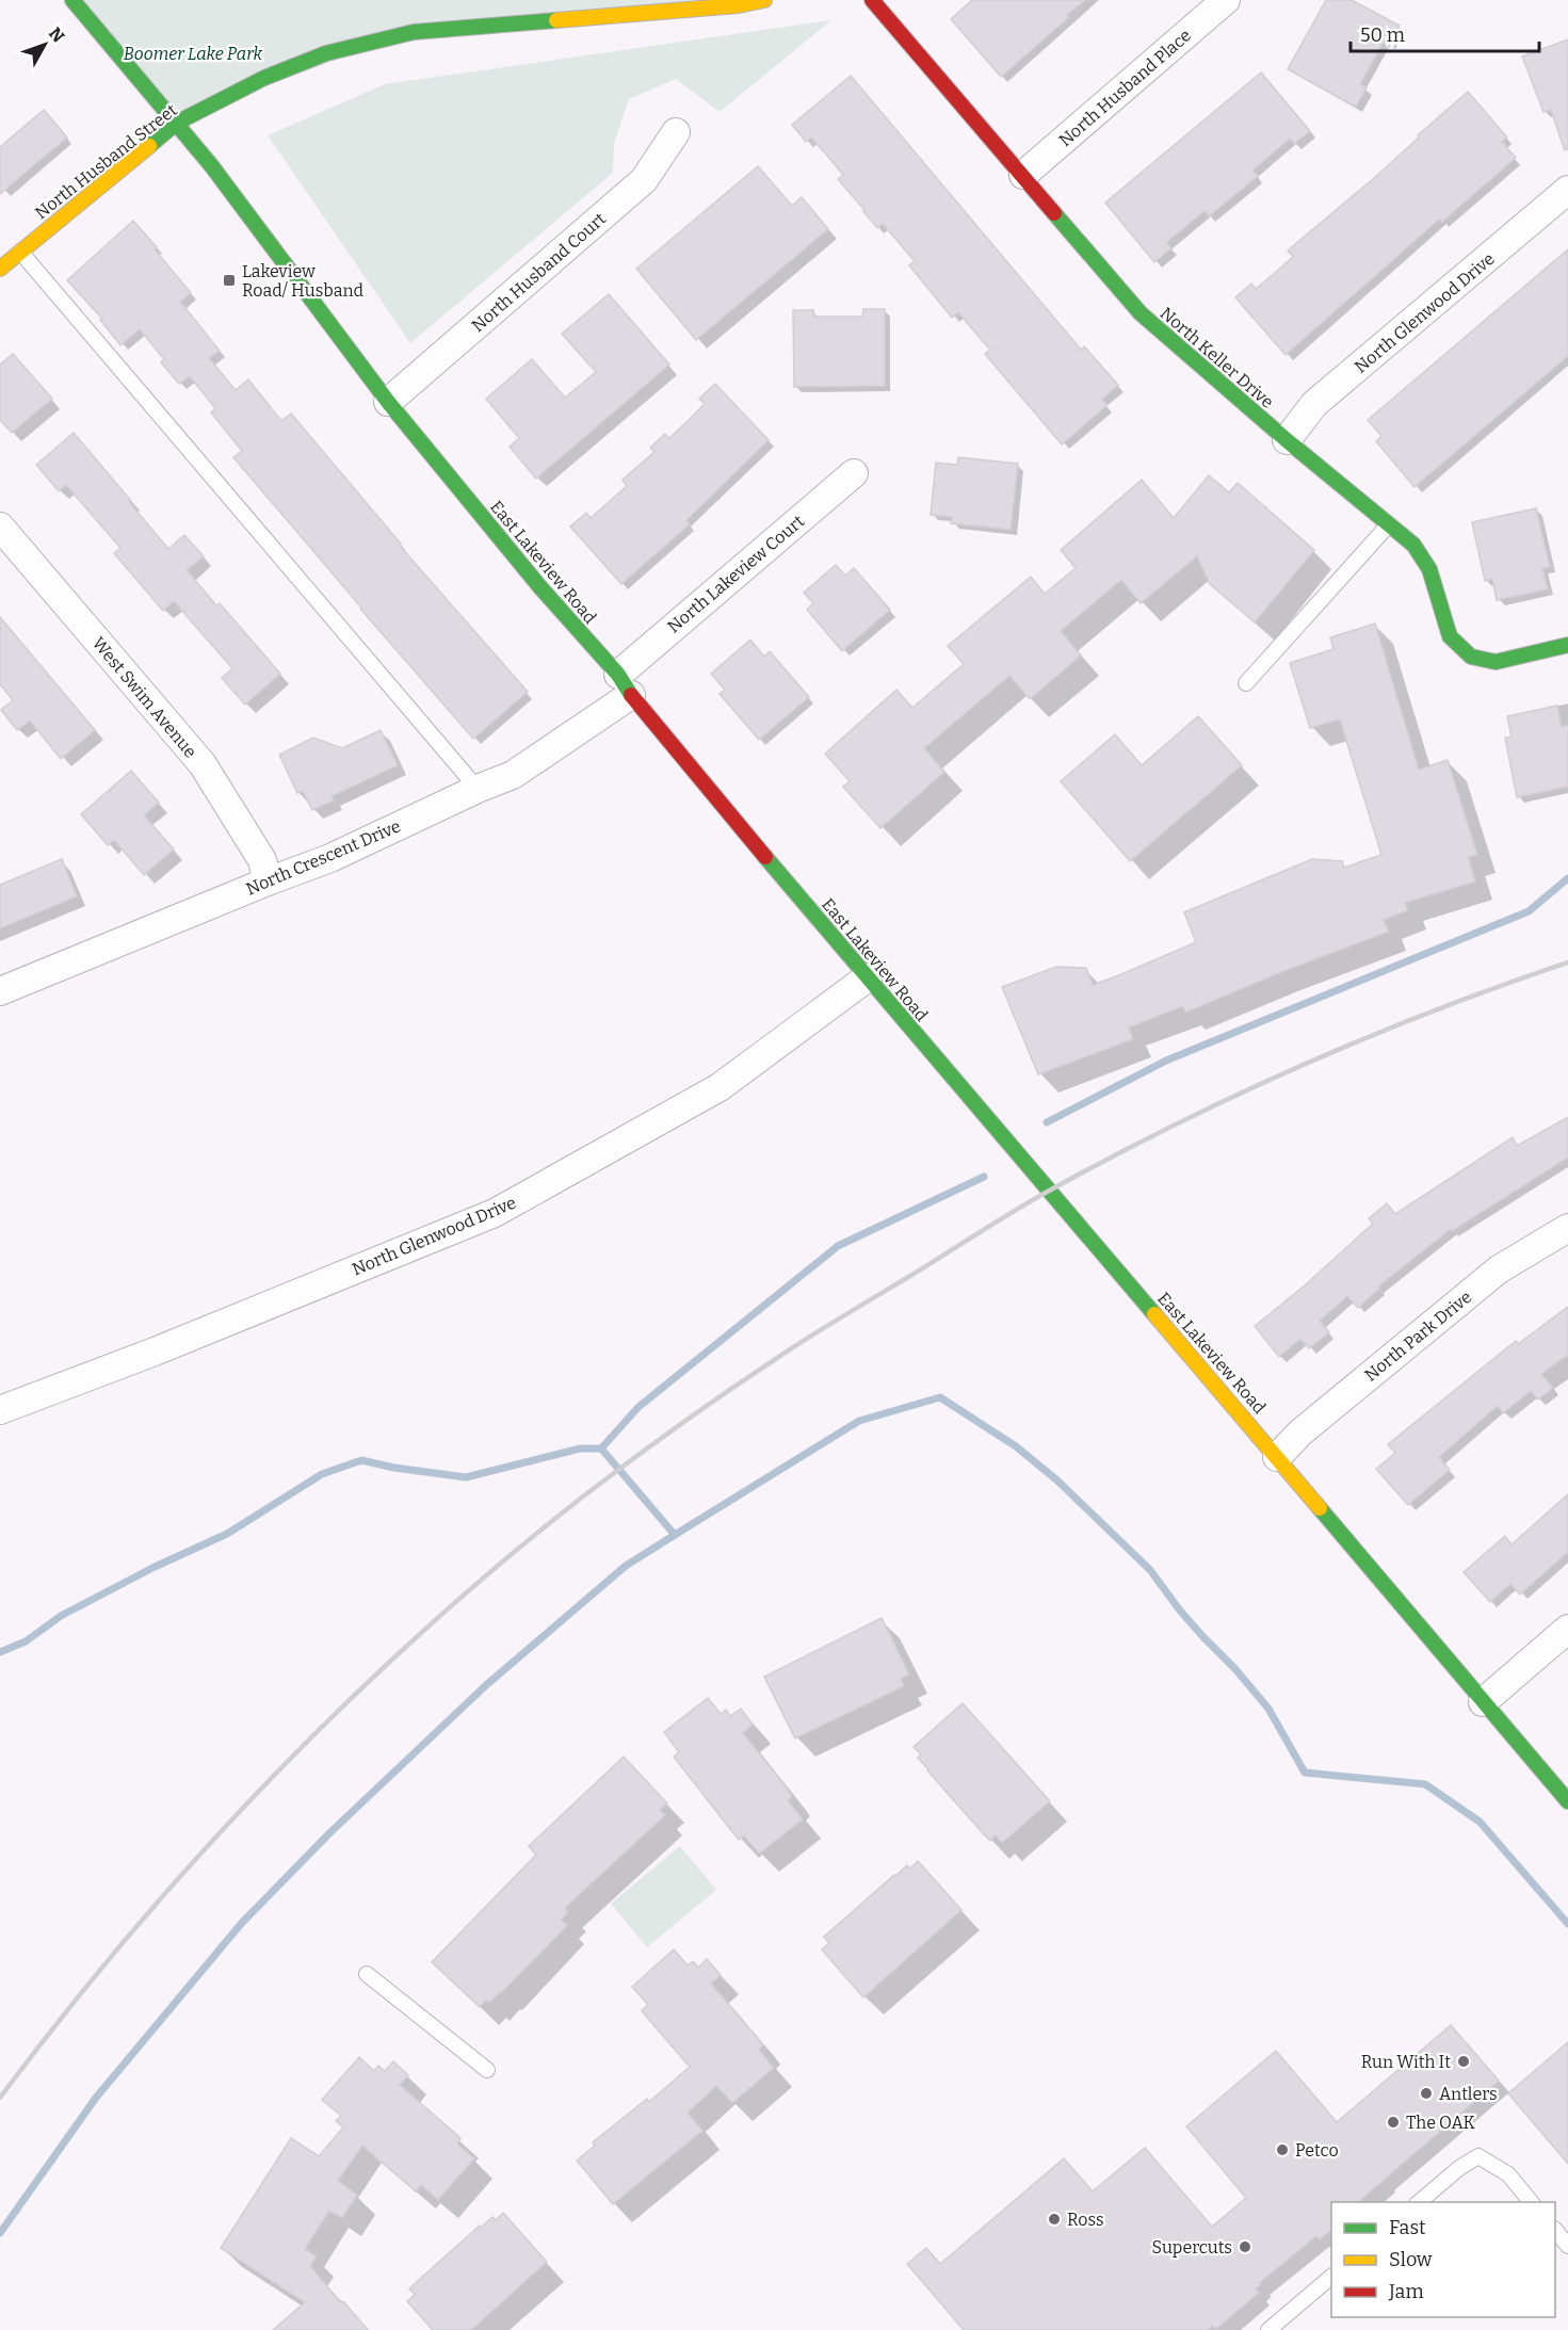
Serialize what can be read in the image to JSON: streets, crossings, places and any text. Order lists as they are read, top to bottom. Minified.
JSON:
{"streets":{"main road":["North Husband Street","North Keller Drive","East Lakeview Road"],"street":["North Husband Place","North Husband Court","North Glenwood Drive","North Lakeview Court","West Swim Avenue","North Crescent Drive","North Park Drive"]},"crossings":[["North Husband Place","North Keller Drive"],["North Husband Street","East Lakeview Road"],["North Husband Court","East Lakeview Road"],["North Glenwood Drive","North Keller Drive"],["North Glenwood Drive","East Lakeview Road"],["East Lakeview Road","North Lakeview Court"],["East Lakeview Road","North Crescent Drive"],["East Lakeview Road","North Park Drive"],["North Lakeview Court","North Crescent Drive"],["West Swim Avenue","North Crescent Drive"]],"parks":["Boomer Lake Park"],"places":{"transit":["Lakeview Road/ Husband"],"other":["Run With It","Antlers","The OAK","Petco","Ross","Supercuts"]},"legend":["Fast","Slow","Jam"],"scale_bar":"50 m","north":"top right"}
